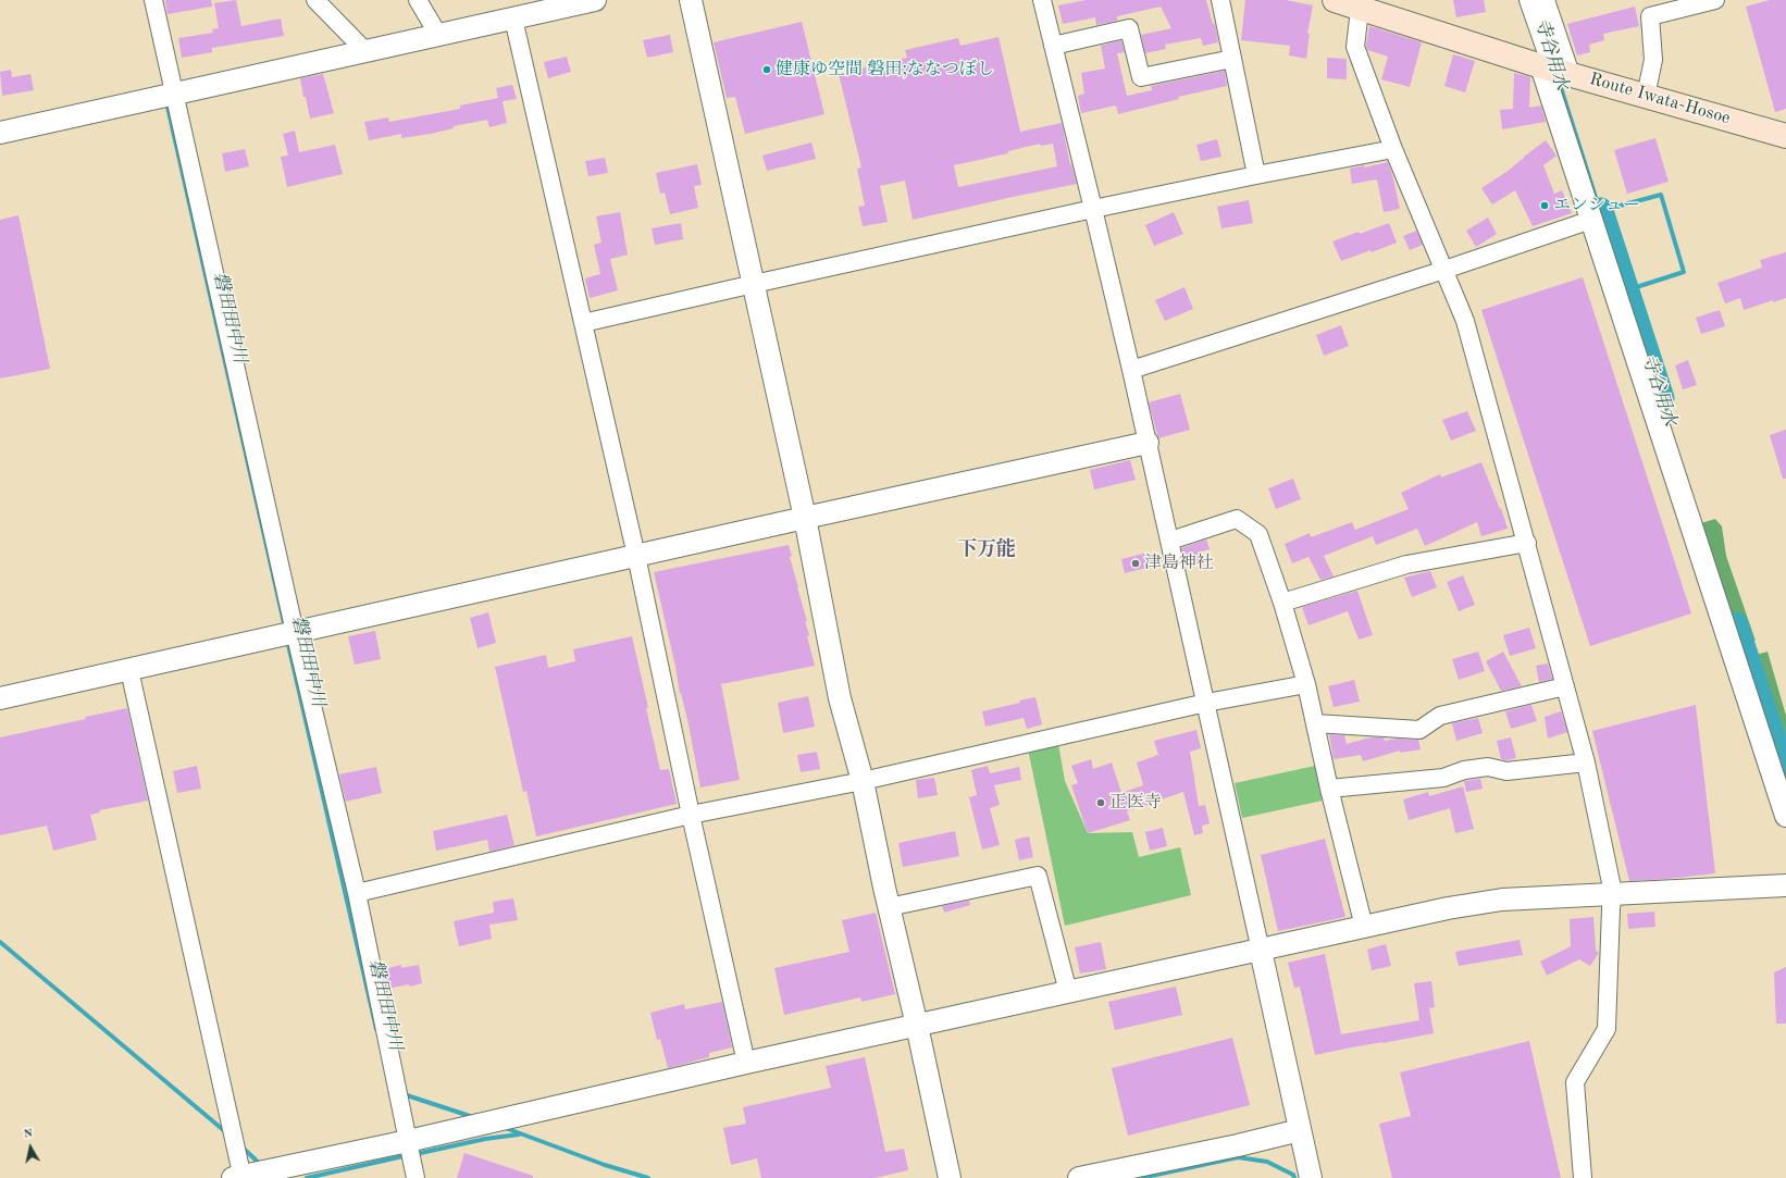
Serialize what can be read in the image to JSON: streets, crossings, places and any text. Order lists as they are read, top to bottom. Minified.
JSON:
{"streets":{"main road":["Route Iwata-Hosoe"]},"districts":["下万能"],"water":["寺谷用水","磐田田中川"],"places":["健康ゆ空間 磐田;ななつぼし","エンシュー","津島神社","正医寺"],"north":"top"}
